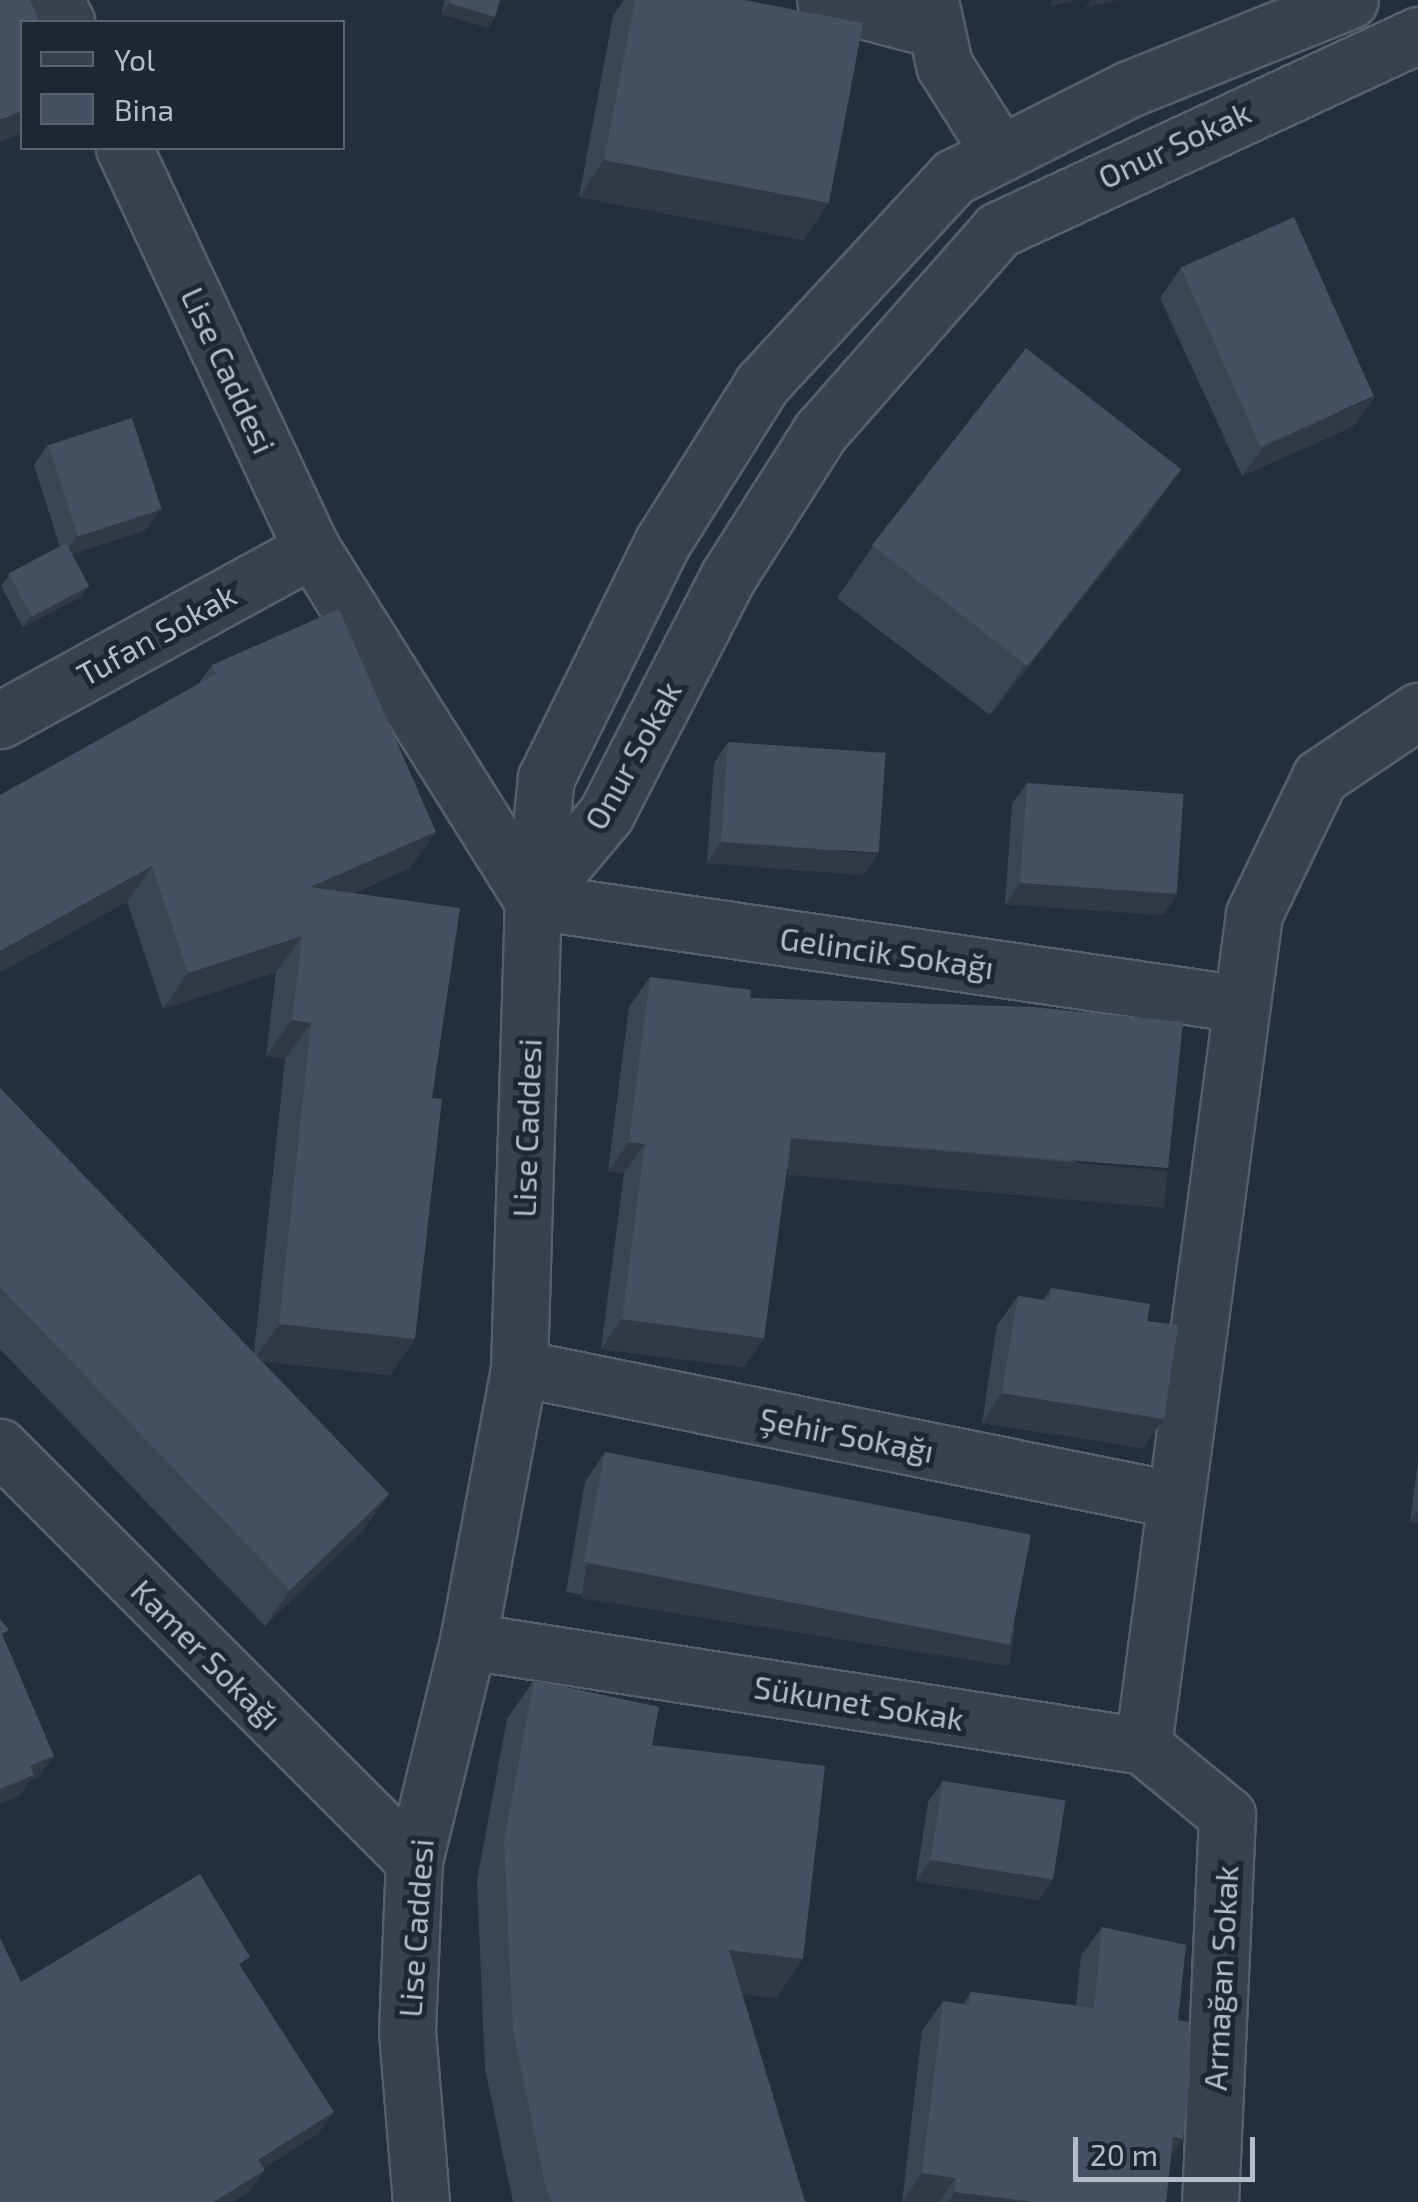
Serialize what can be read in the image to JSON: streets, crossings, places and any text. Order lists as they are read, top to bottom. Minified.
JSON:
{"streets":{"street":["Onur Sokak","Lise Caddesi","Tufan Sokak","Gelincik Sokağı","Şehir Sokağı","Kamer Sokağı","Sükunet Sokak","Armağan Sokak"]},"crossings":[["Onur Sokak","Lise Caddesi"],["Onur Sokak","Gelincik Sokağı"],["Lise Caddesi","Tufan Sokak"],["Lise Caddesi","Gelincik Sokağı"],["Lise Caddesi","Şehir Sokağı"],["Lise Caddesi","Kamer Sokağı"],["Lise Caddesi","Sükunet Sokak"],["Sükunet Sokak","Armağan Sokak"]],"legend":["Yol","Bina"],"scale_bar":"20 m"}
